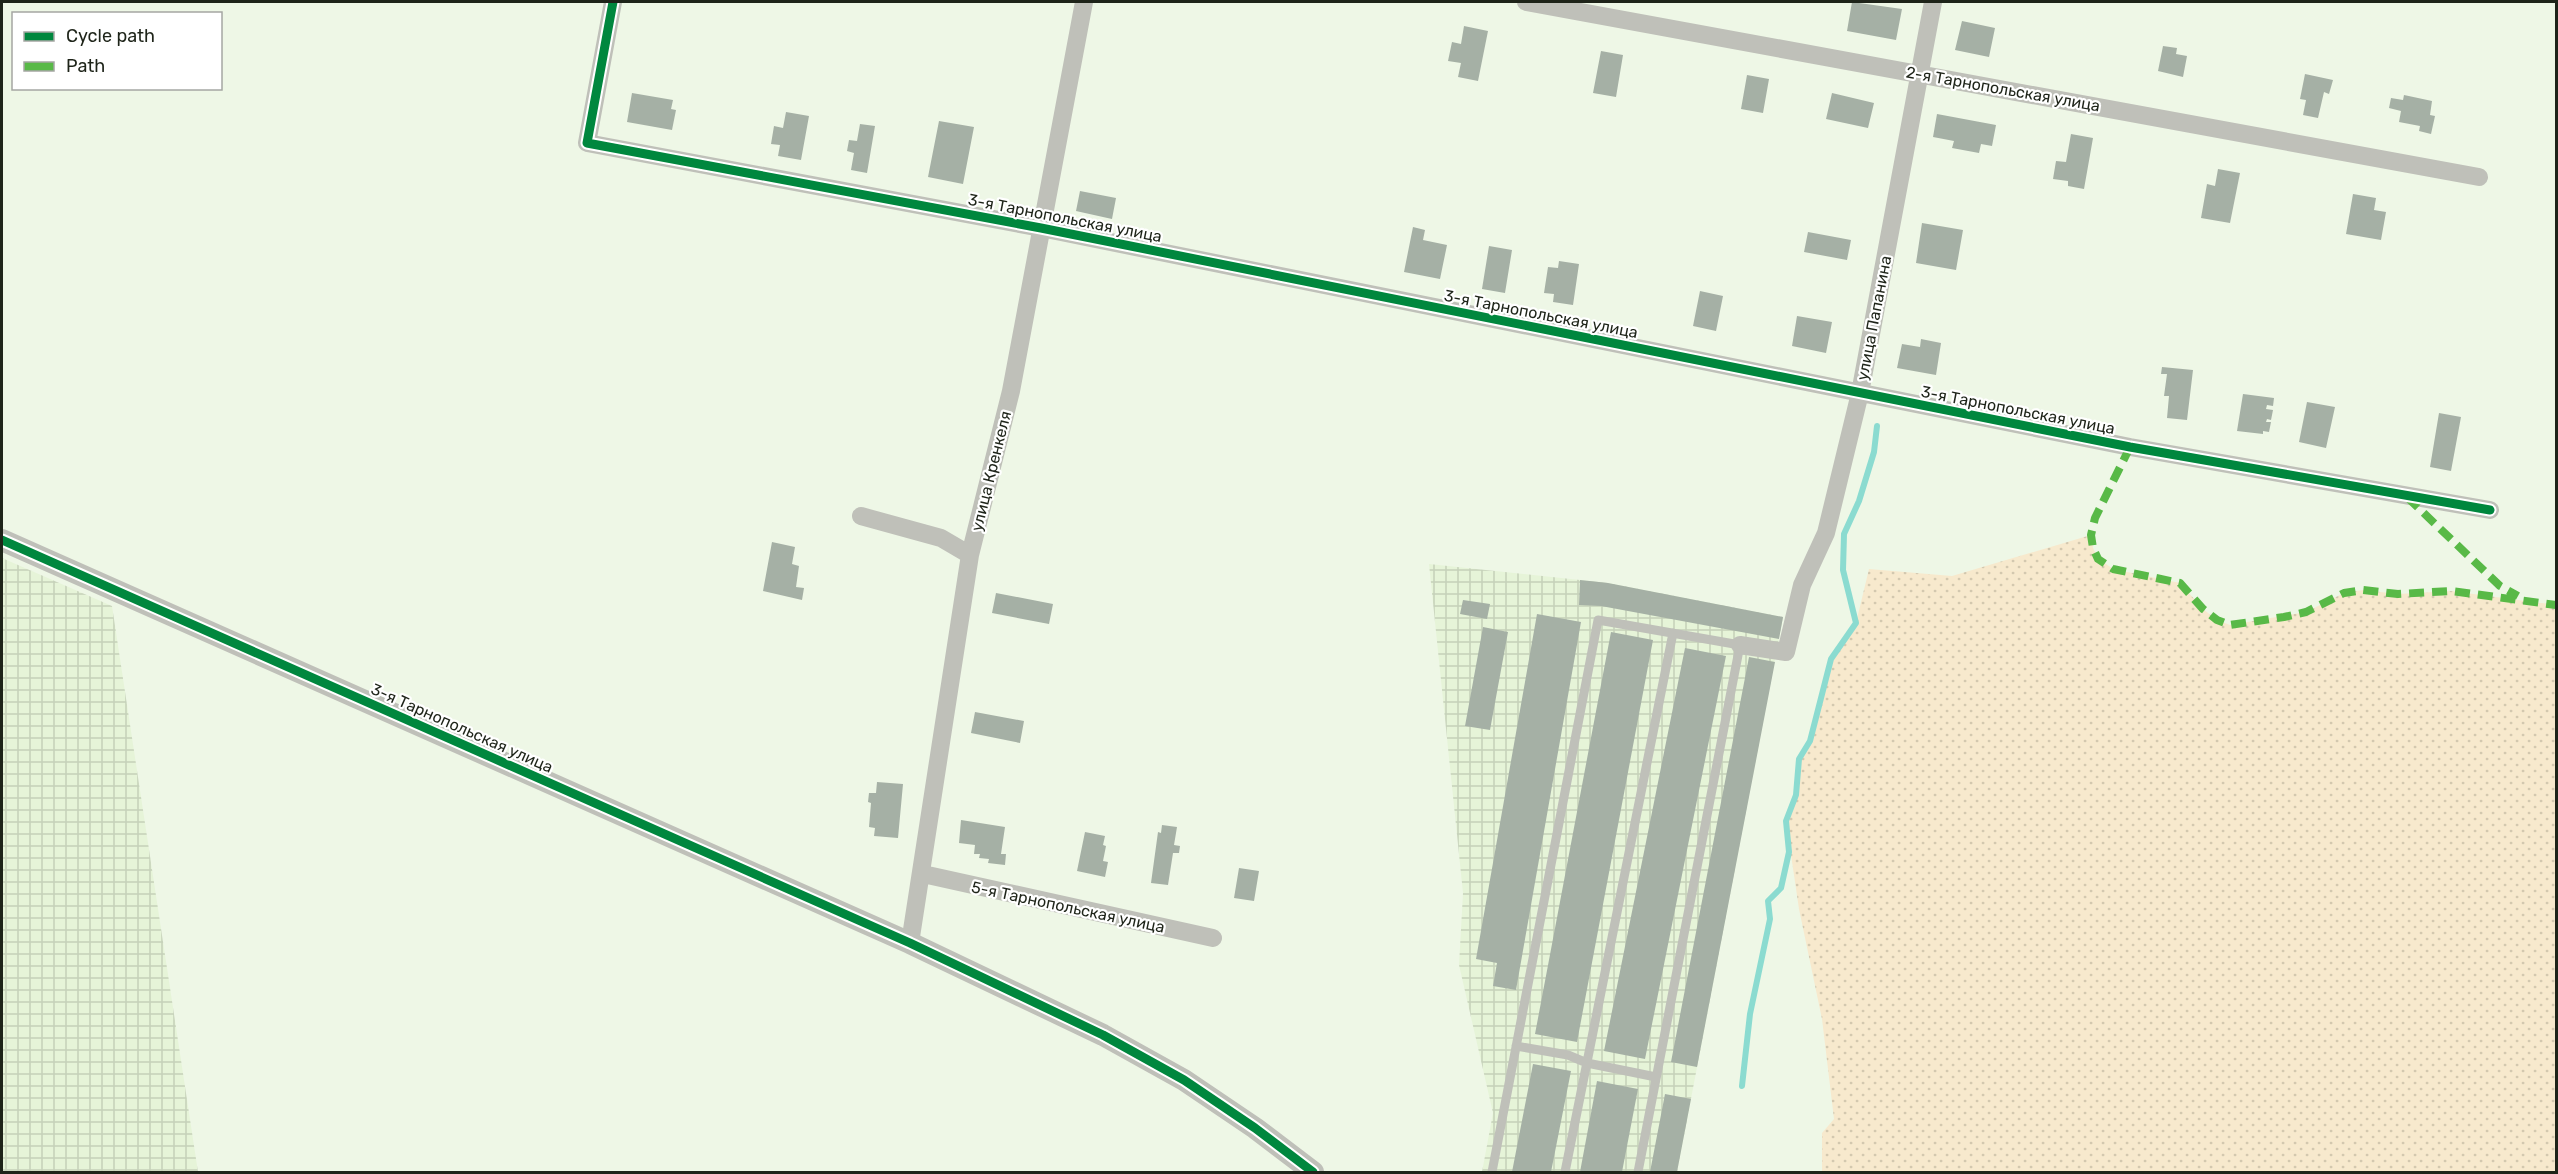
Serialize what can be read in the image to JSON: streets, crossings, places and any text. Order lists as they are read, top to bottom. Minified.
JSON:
{"streets":{"street":["2-я Тарнопольская улица","3-я Тарнопольская улица","улица Папанина","улица Кренкеля","5-я Тарнопольская улица"]},"crossings":[["2-я Тарнопольская улица","улица Папанина"],["3-я Тарнопольская улица","улица Папанина"],["3-я Тарнопольская улица","улица Кренкеля"],["улица Кренкеля","5-я Тарнопольская улица"]],"legend":["Cycle path","Path"]}
